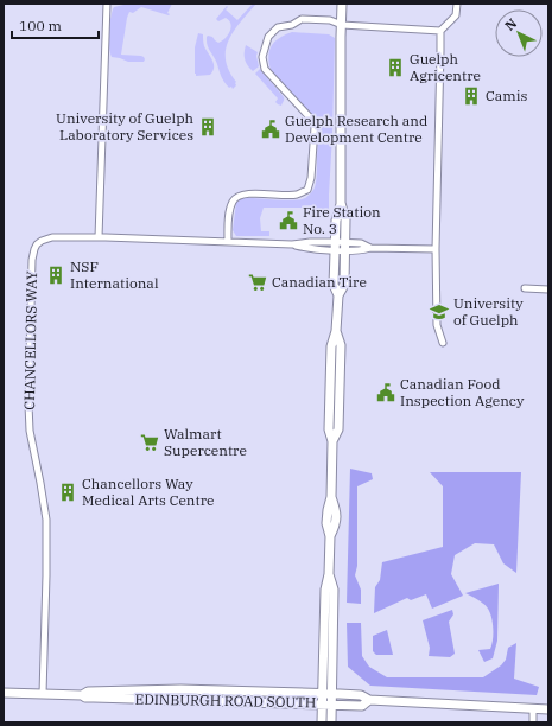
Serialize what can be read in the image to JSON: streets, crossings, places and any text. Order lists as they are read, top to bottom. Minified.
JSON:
{"streets":{"main road":["EDINBURGH ROAD SOUTH"],"street":["CHANCELLORS WAY"]},"crossings":[["CHANCELLORS WAY","EDINBURGH ROAD SOUTH"]],"places":{"building":["Guelph Agricentre","Camis","University of Guelph Laboratory Services","NSF International","Chancellors Way Medical Arts Centre"],"public building":["Guelph Research and Development Centre","Fire Station No. 3","Canadian Food Inspection Agency"],"supermarket":["Canadian Tire","Walmart Supercentre"],"school or university":["University of Guelph"]},"scale_bar":"100 m","north":"top left"}
